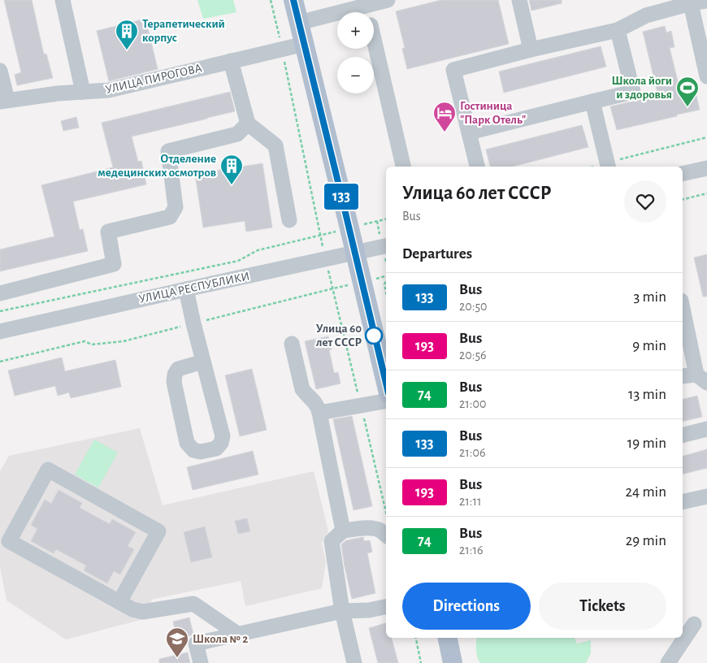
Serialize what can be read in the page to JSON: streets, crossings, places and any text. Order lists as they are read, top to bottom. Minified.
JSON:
{"streets":{"street":["УЛИЦА ПИРОГОВА","УЛИЦА РЕСПУБЛИКИ"]},"places":{"building":["Терапетический корпус","Отделение медецинских осмотров"],"sports":["Школа йоги и здоровья"],"hotel":["Гостиница \"Парк Отель\""],"other":["Улица 60 лет СССР"],"school or university":["Школа № 2"]},"lines":["bus line 133"],"page":{"on_map":"133","map_buttons":["+","−"],"heading":[["Улица 60 лет СССР","Bus"],"Departures"],"list":[{"mark":"133","name":"Bus","note":"20:50","value":"3 min"},{"mark":"193","name":"Bus","note":"20:56","value":"9 min"},{"mark":"74","name":"Bus","note":"21:00","value":"13 min"},{"mark":"133","name":"Bus","note":"21:06","value":"19 min"},{"mark":"193","name":"Bus","note":"21:11","value":"24 min"},{"mark":"74","name":"Bus","note":"21:16","value":"29 min"}],"buttons":["Directions","Tickets"]}}
